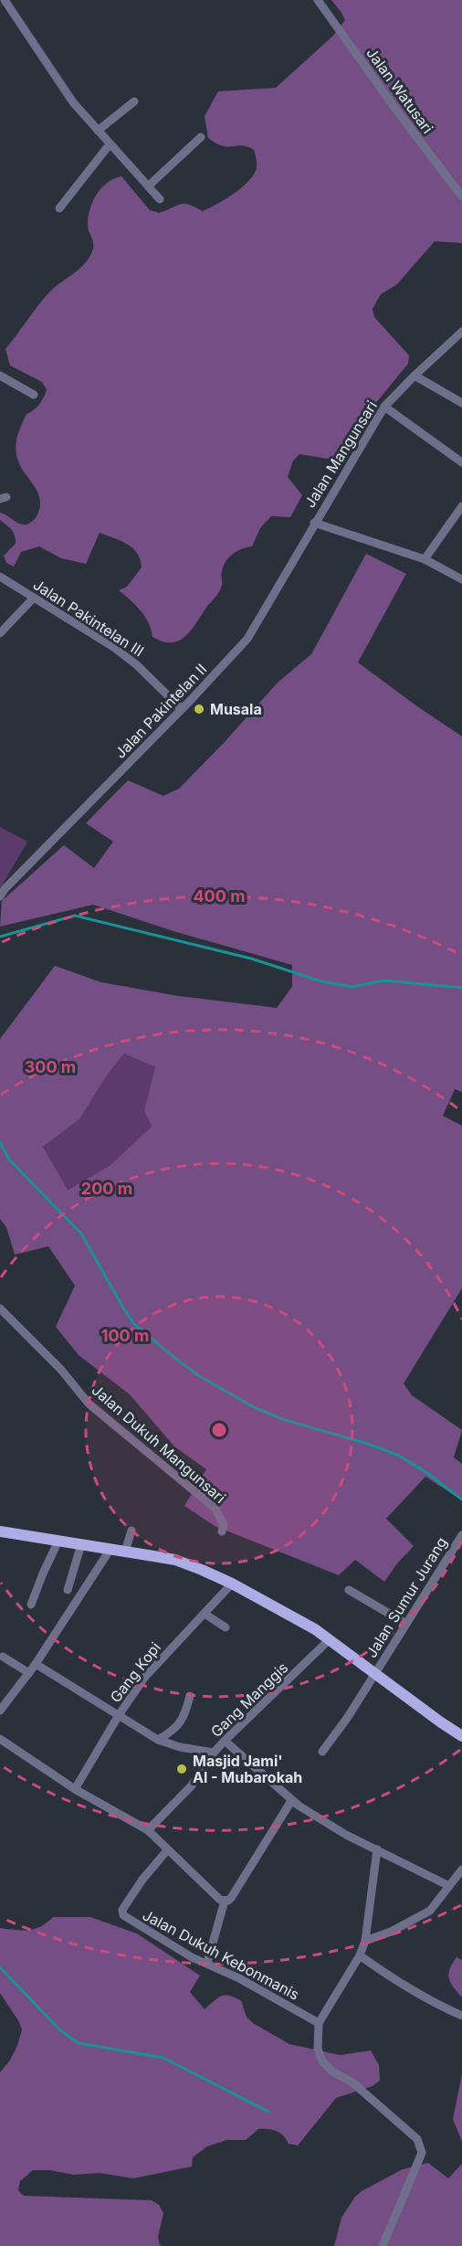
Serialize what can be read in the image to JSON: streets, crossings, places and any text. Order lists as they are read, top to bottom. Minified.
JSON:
{"streets":{"street":["Jalan Watusari","Jalan Mangunsari","Jalan Pakintelan III","Jalan Pakintelan II","Jalan Dukuh Mangunsari","Jalan Sumur Jurang","Gang Kopi","Gang Manggis","Jalan Dukuh Kebonmanis"]},"crossings":[["Jalan Mangunsari","Jalan Pakintelan II"],["Jalan Pakintelan III","Jalan Pakintelan II"]],"places":["Musala","Masjid Jami' Al - Mubarokah"],"rings":["400 m","300 m","200 m","100 m"]}
